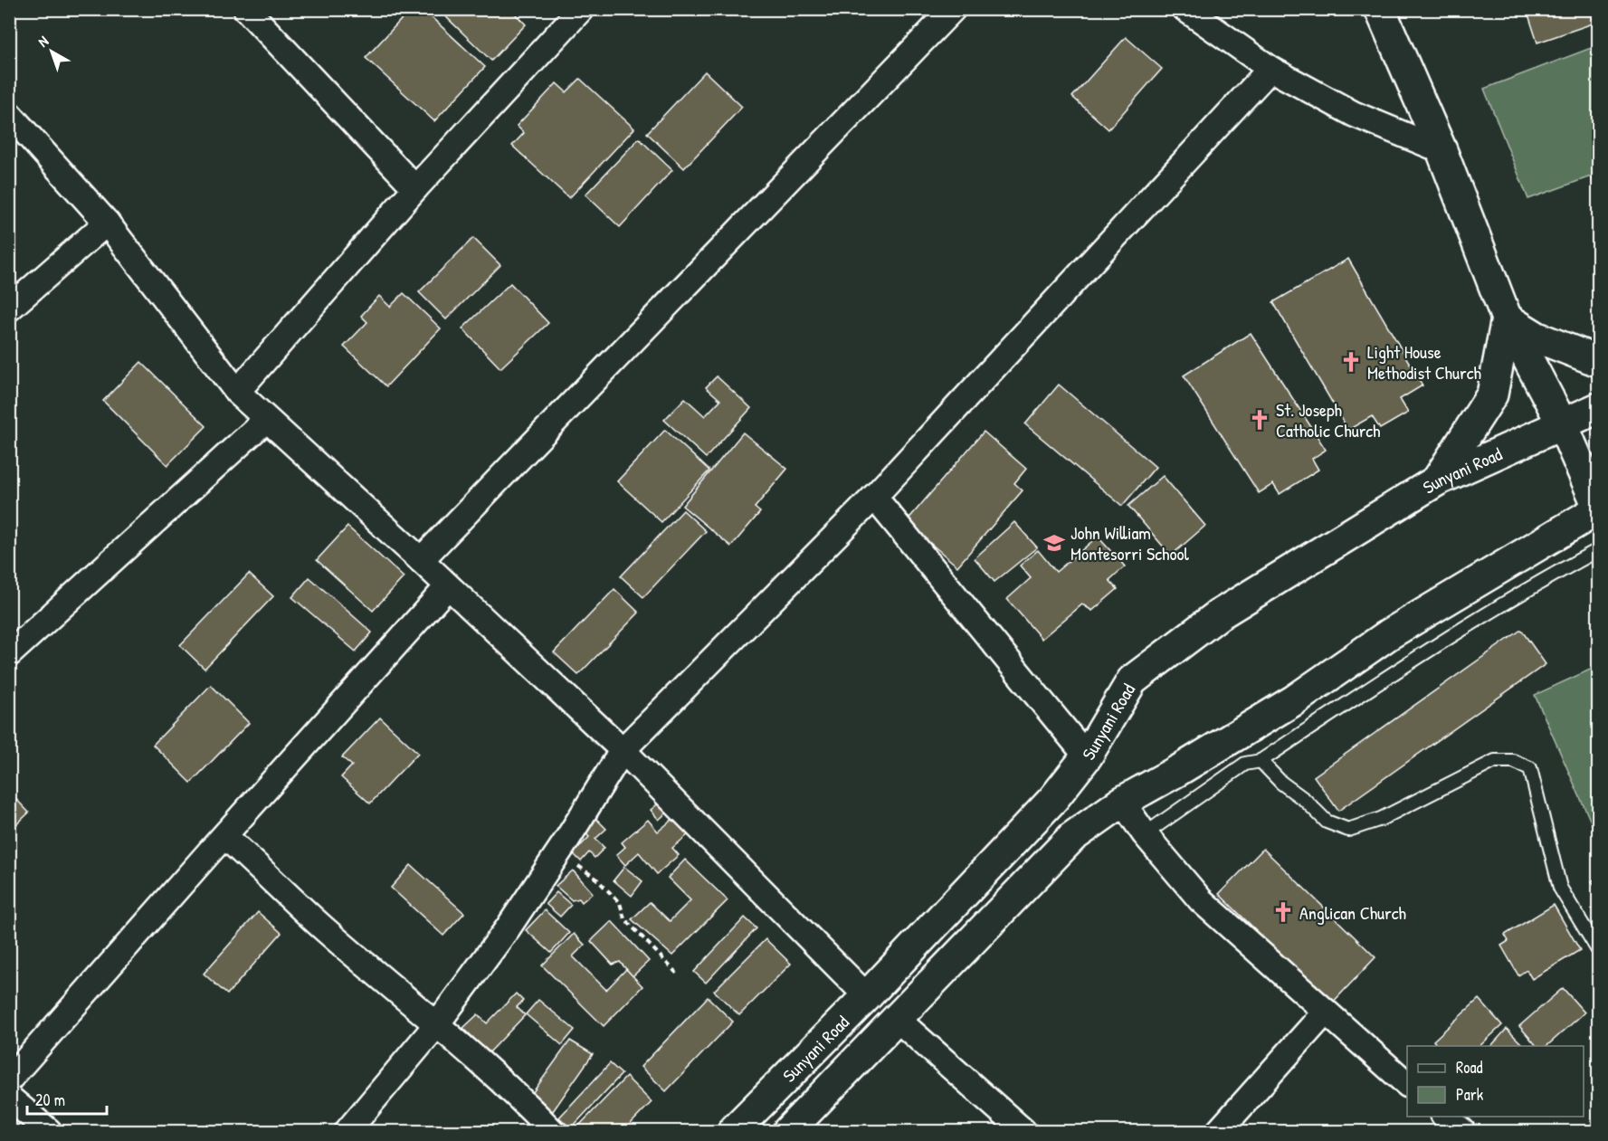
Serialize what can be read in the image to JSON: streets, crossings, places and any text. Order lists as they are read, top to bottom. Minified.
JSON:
{"streets":{"main road":["Sunyani Road"]},"places":{"church":["Light House Methodist Church","St. Joseph Catholic Church","Anglican Church"],"school or university":["John William Montesorri School"]},"legend":["Road","Park"],"scale_bar":"20 m","north":"top left"}
